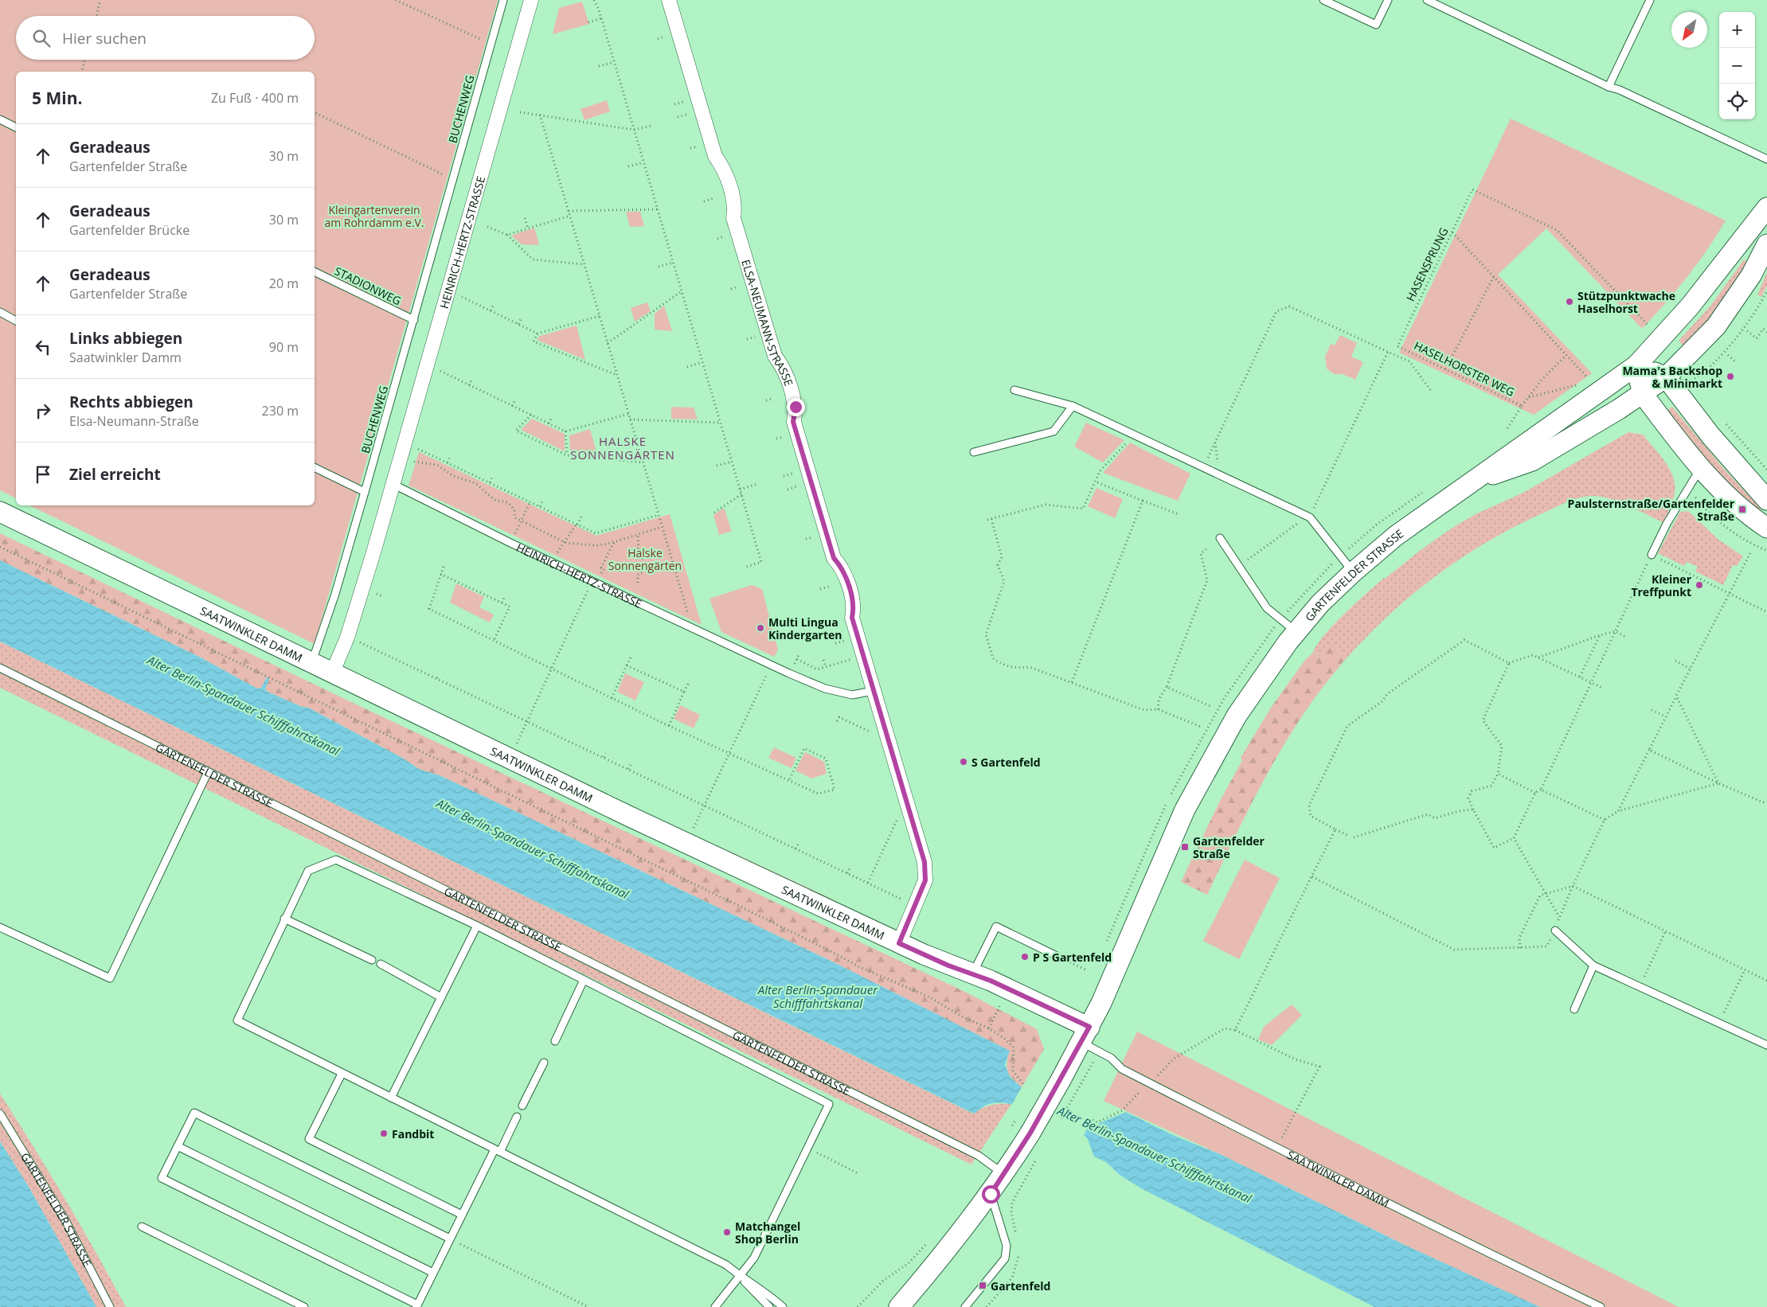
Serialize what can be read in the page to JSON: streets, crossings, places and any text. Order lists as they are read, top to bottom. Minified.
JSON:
{"streets":{"main road":["GARTENFELDER STRASSE","SAATWINKLER DAMM"],"street":["HEINRICH-HERTZ-STRASSE","ELSA-NEUMANN-STRASSE"],"lane":["BUCHENWEG","STADIONWEG"],"path":["HASENSPRUNG","HASELHORSTER WEG"]},"crossings":[["BUCHENWEG","STADIONWEG"],["BUCHENWEG","SAATWINKLER DAMM"],["HEINRICH-HERTZ-STRASSE","SAATWINKLER DAMM"],["HASENSPRUNG","HASELHORSTER WEG"],["ELSA-NEUMANN-STRASSE","SAATWINKLER DAMM"],["GARTENFELDER STRASSE","SAATWINKLER DAMM"]],"districts":["HALSKE SONNENGÄRTEN"],"water":["Alter Berlin-Spandauer Schifffahrtskanal"],"parks":["Kleingartenverein am Rohrdamm e.V.","Halske Sonnengärten"],"places":{"other":["Stützpunktwache Haselhorst","Mama's Backshop & Minimarkt","Kleiner Treffpunkt","Multi Lingua Kindergarten","S Gartenfeld","P S Gartenfeld","Fandbit","Matchangel Shop Berlin"],"transit":["Paulsternstraße/Gartenfelder Straße","Gartenfelder Straße","Gartenfeld"]},"north":"bottom left","page":{"map_buttons":["+","−"],"search":"Hier suchen","heading":["5 Min.","Zu Fuß · 400 m"],"list":[["Geradeaus","Gartenfelder Straße","30 m"],["Geradeaus","Gartenfelder Brücke","30 m"],["Geradeaus","Gartenfelder Straße","20 m"],["Links abbiegen","Saatwinkler Damm","90 m"],["Rechts abbiegen","Elsa-Neumann-Straße","230 m"],"Ziel erreicht"]}}
